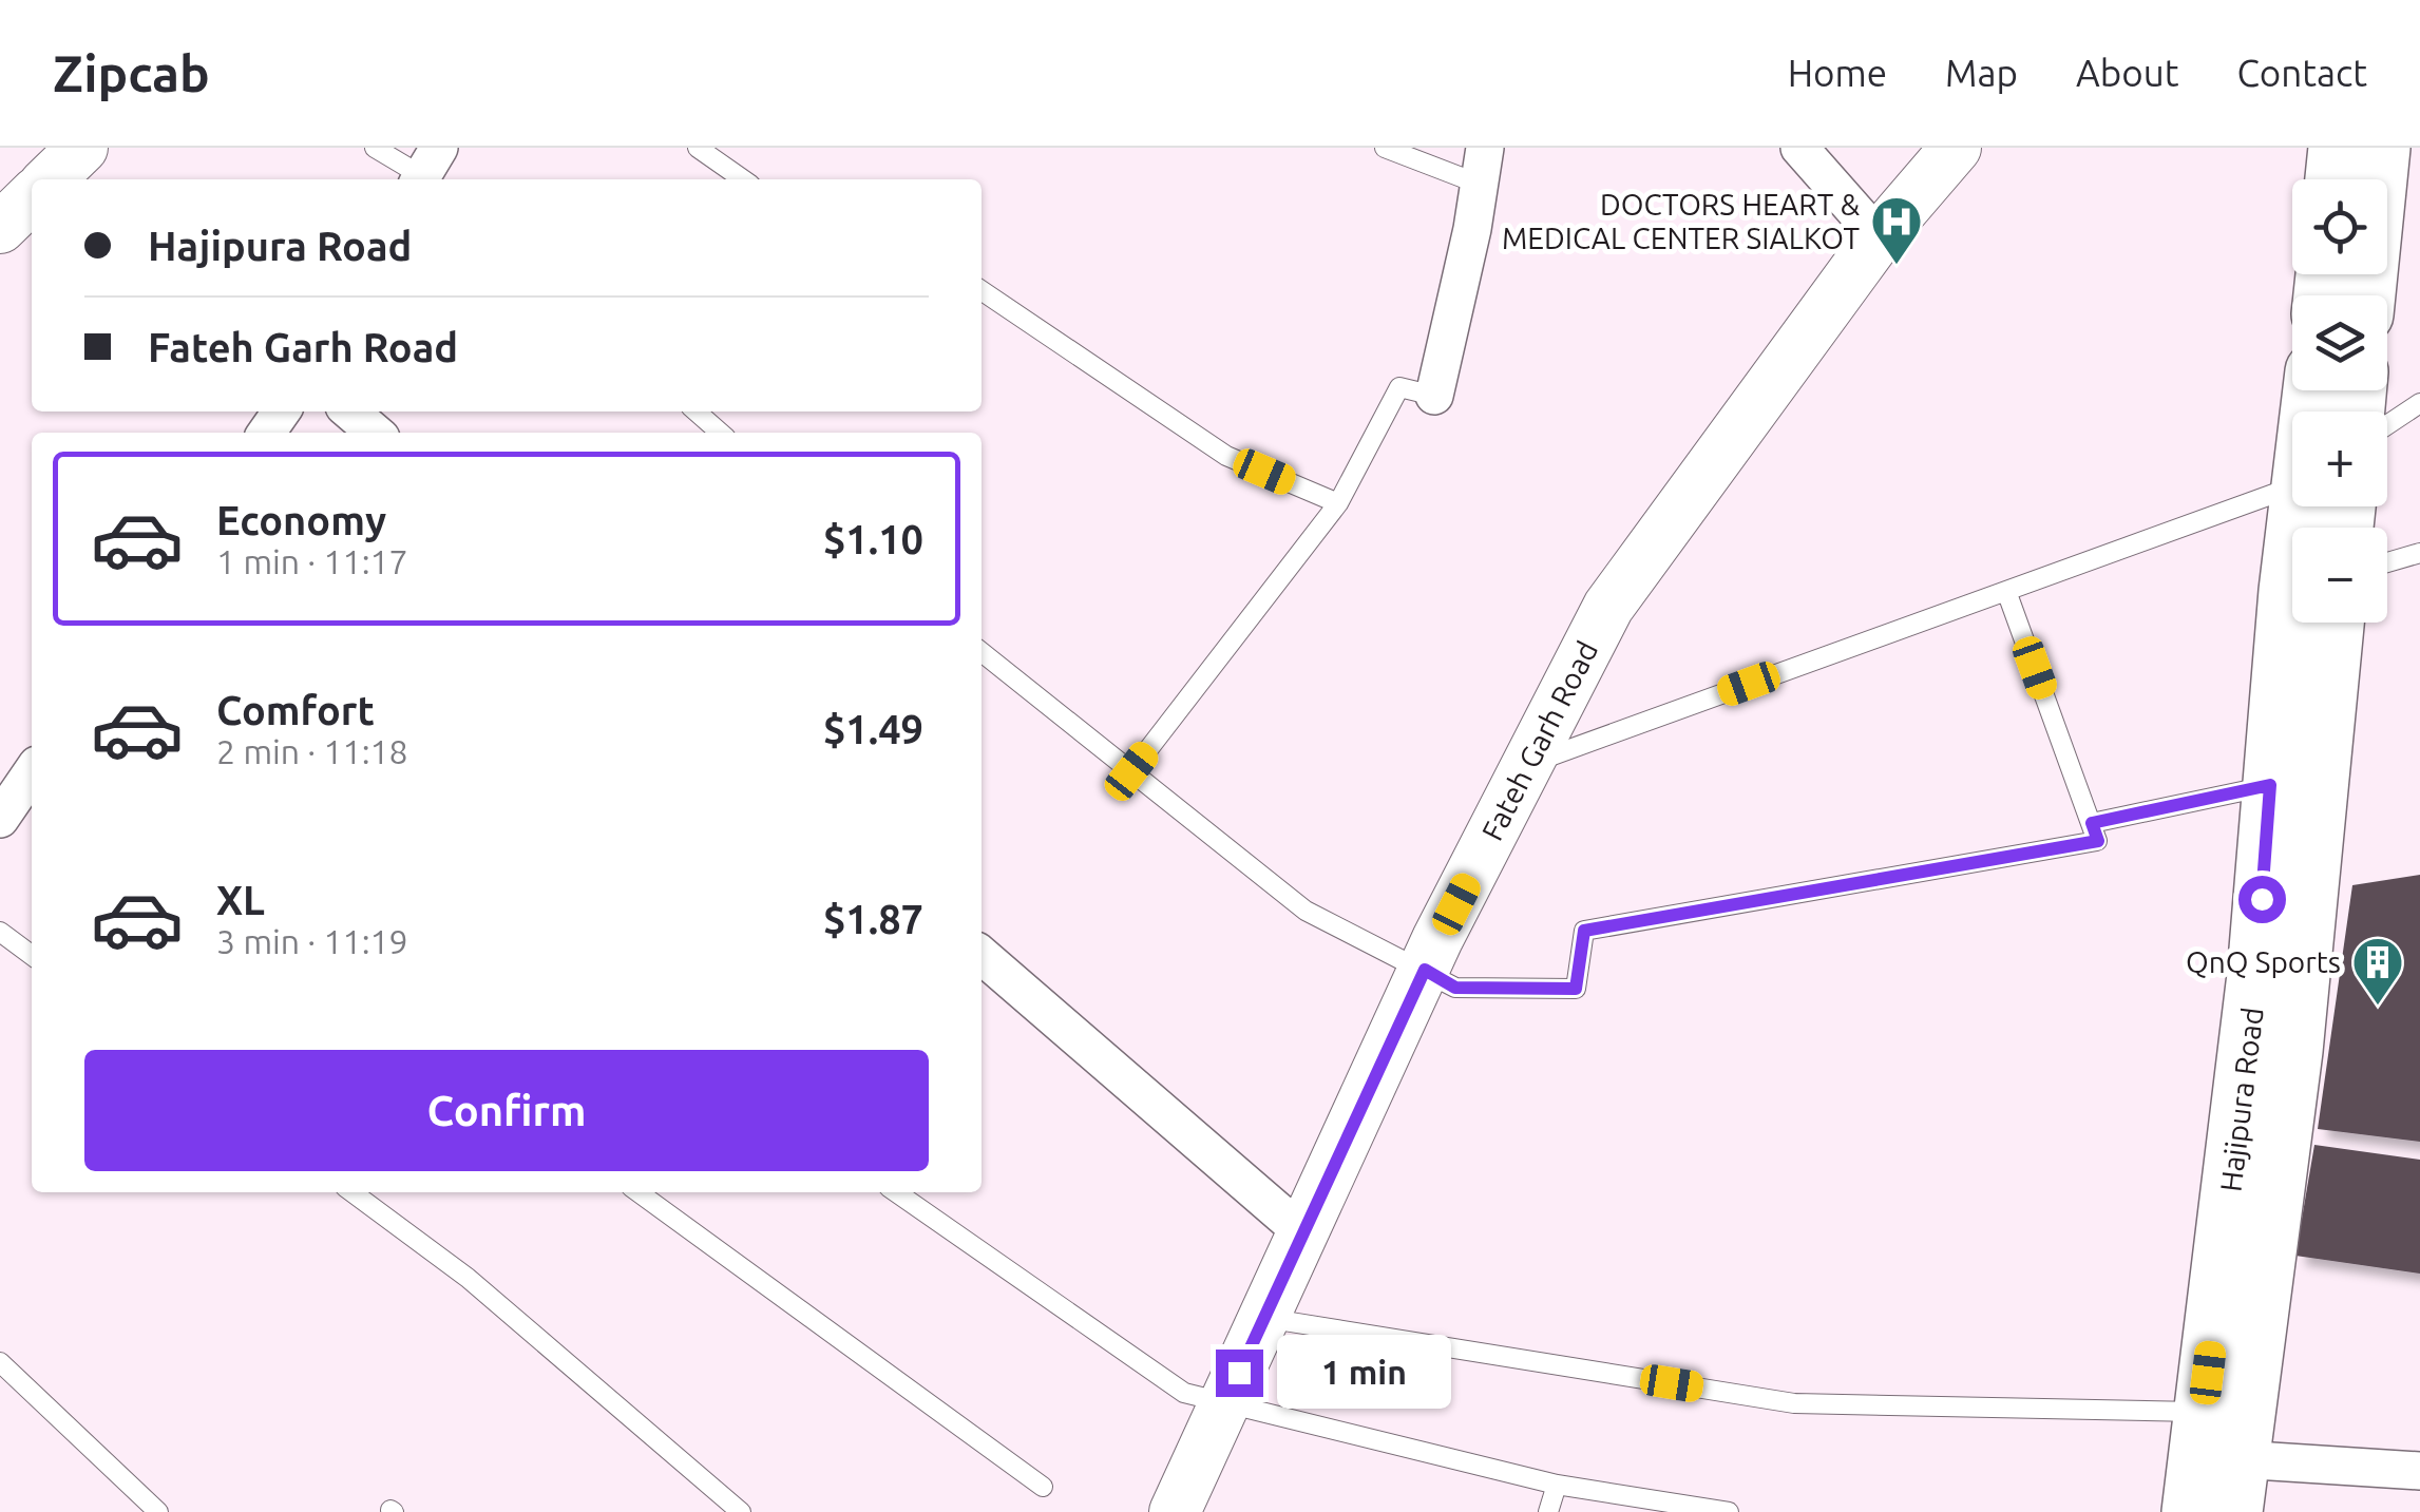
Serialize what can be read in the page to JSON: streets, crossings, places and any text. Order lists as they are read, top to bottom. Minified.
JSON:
{"streets":{"main road":["Hajipura Road"],"street":["Fateh Garh Road"]},"places":{"hospital":["DOCTORS HEART & MEDICAL CENTER SIALKOT"],"building":["QnQ Sports"]},"page":{"header":"Zipcab","nav":["Home","Map","About","Contact"],"map_buttons":["+","−"],"banner":["Hajipura Road","Fateh Garh Road"],"list":[{"name":"Economy","note":"1 min · 11:17","value":"$1.10"},{"name":"Comfort","note":"2 min · 11:18","value":"$1.49"},{"name":"XL","note":"3 min · 11:19","value":"$1.87"}],"buttons":"Confirm","bubble":"1 min"}}
